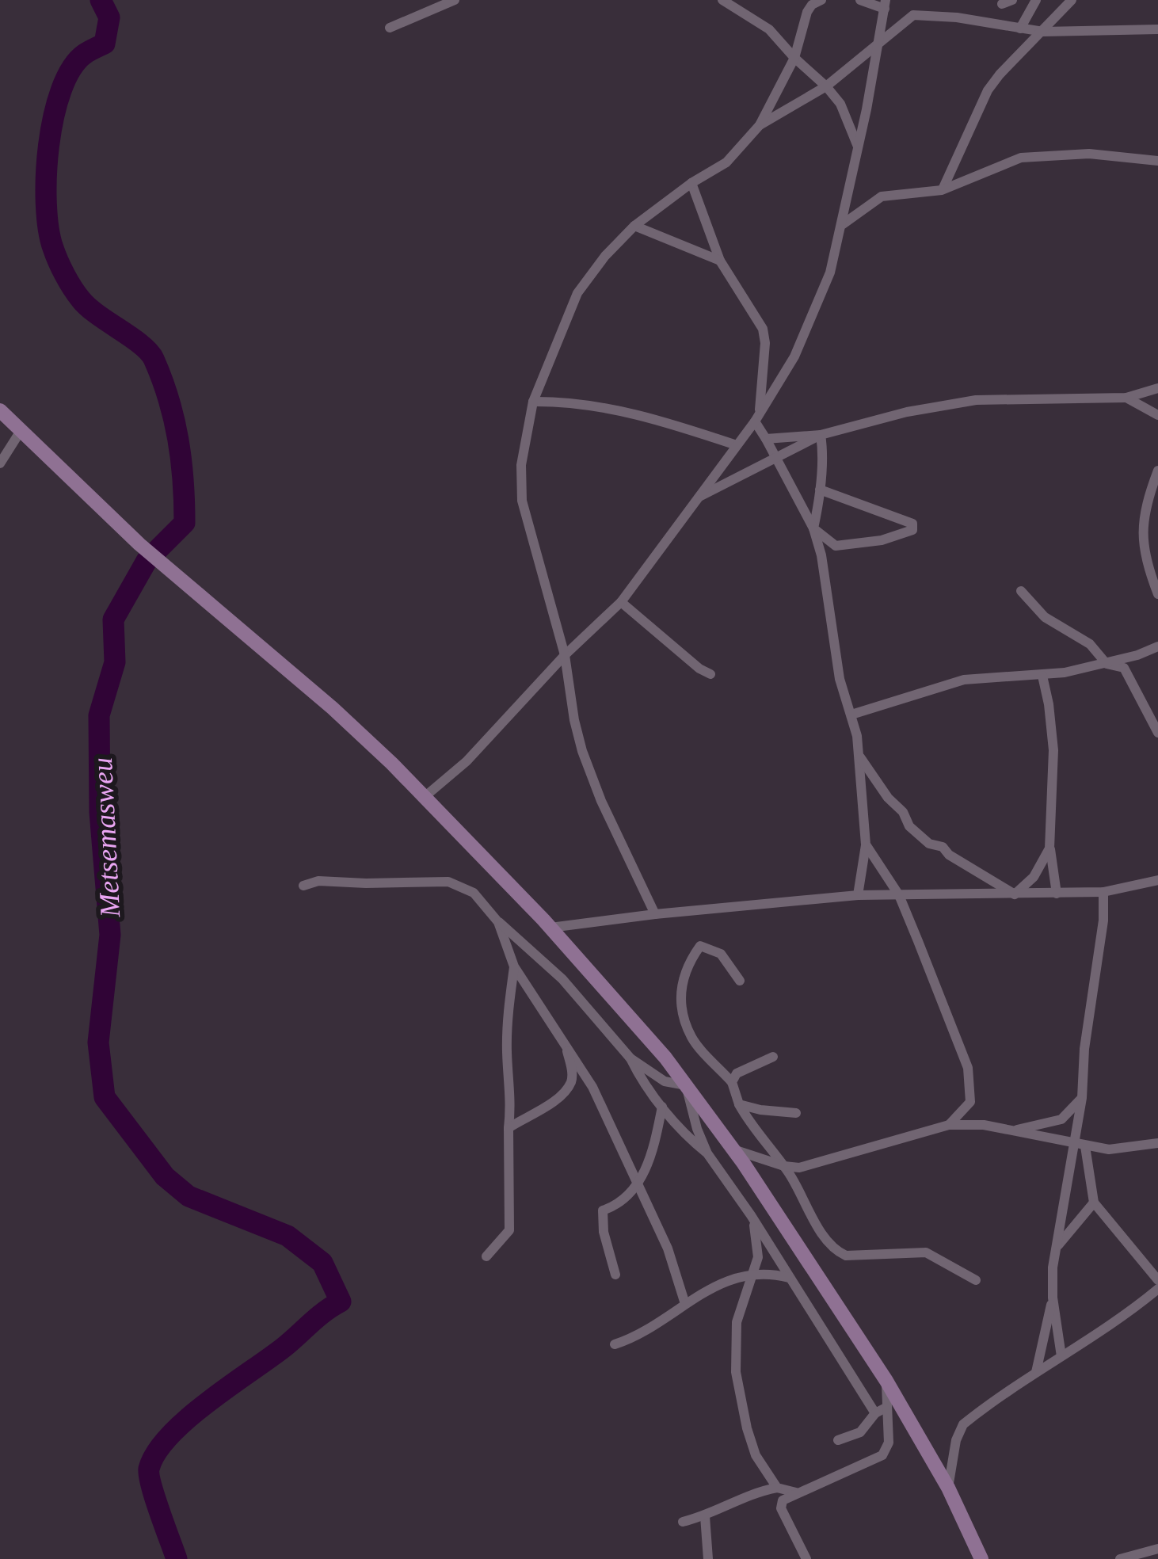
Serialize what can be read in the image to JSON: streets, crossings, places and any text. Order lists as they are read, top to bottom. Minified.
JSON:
{"water":["Metsemasweu"]}
